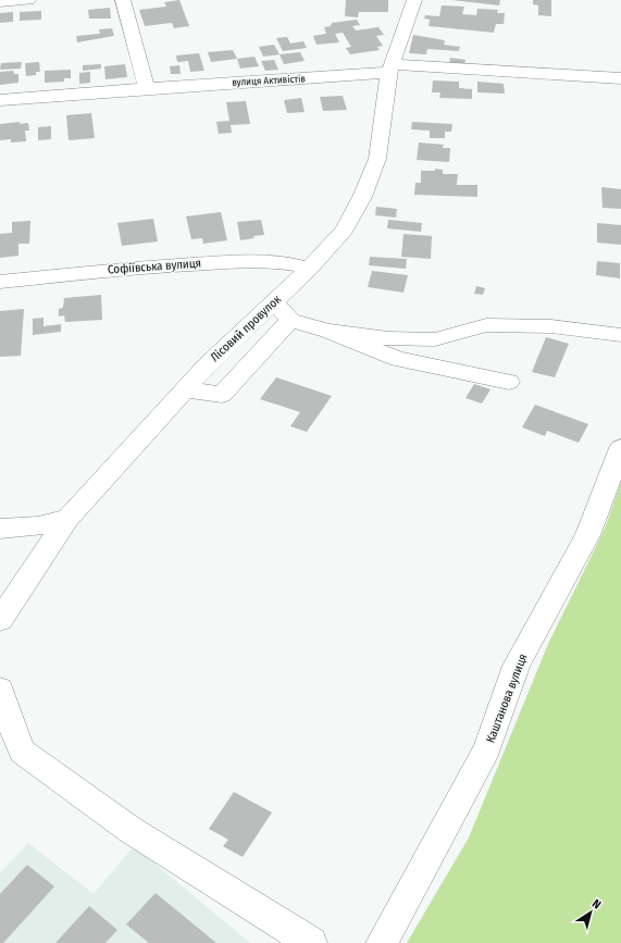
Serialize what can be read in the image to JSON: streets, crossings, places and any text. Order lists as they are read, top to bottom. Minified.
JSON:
{"streets":{"street":["вулиця Активістів","Софіївська вулиця","Лісовий провулок","Каштанова вулиця"]},"crossings":[["вулиця Активістів","Лісовий провулок"],["Софіївська вулиця","Лісовий провулок"]],"north":"top right"}
